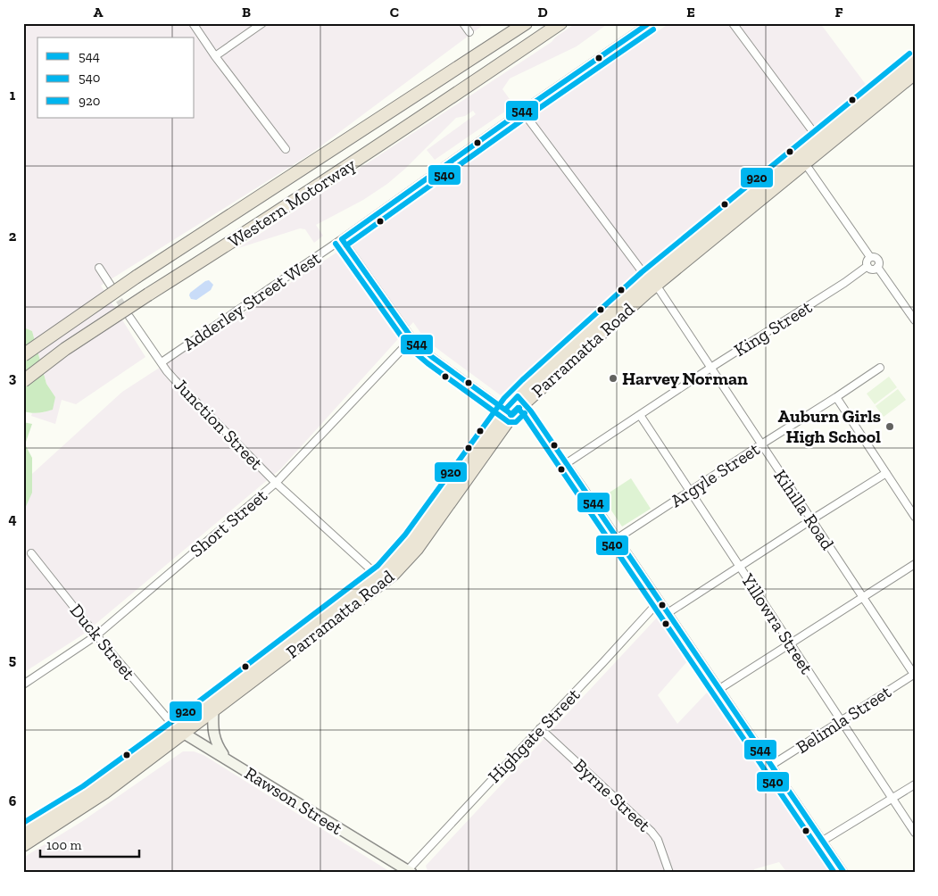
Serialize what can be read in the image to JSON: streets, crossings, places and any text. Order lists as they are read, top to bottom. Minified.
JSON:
{"streets":{"highway":["Western Motorway","Parramatta Road"],"main road":["Rawson Street"],"street":["Adderley Street West","King Street","Junction Street","Argyle Street","Kihilla Road","Short Street","Yillowra Street","Duck Street","Belimla Street","Highgate Street","Byrne Street"]},"crossings":[["Adderley Street West","Junction Street"],["Adderley Street West","Kihilla Road"],["King Street","Kihilla Road"],["King Street","Yillowra Street"],["Parramatta Road","Junction Street"],["Parramatta Road","Kihilla Road"],["Parramatta Road","Duck Street"],["Parramatta Road","Rawson Street"],["Junction Street","Short Street"],["Argyle Street","Kihilla Road"],["Argyle Street","Yillowra Street"],["Kihilla Road","Belimla Street"],["Short Street","Duck Street"],["Yillowra Street","Belimla Street"],["Duck Street","Rawson Street"],["Highgate Street","Byrne Street"],["Highgate Street","Rawson Street"]],"places":["Harvey Norman","Auburn Girls High School"],"lines":["transit line 544","transit line 540","transit line 920"],"legend":["544","540","920"],"scale_bar":"100 m","grid":{"columns":["A","B","C","D","E","F"],"rows":["1","2","3","4","5","6"]}}
